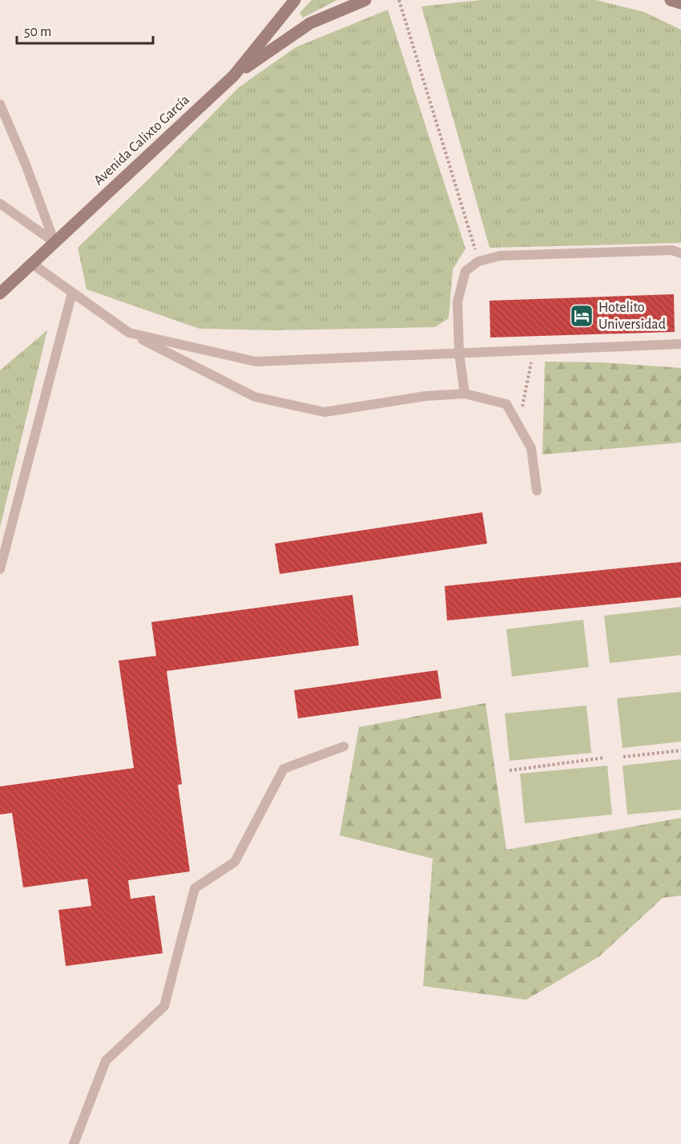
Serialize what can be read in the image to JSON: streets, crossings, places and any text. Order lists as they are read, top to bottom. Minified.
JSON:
{"streets":{"street":["Avenida Calixto García"]},"places":{"hotel":["Hotelito Universidad"]},"scale_bar":"50 m"}
